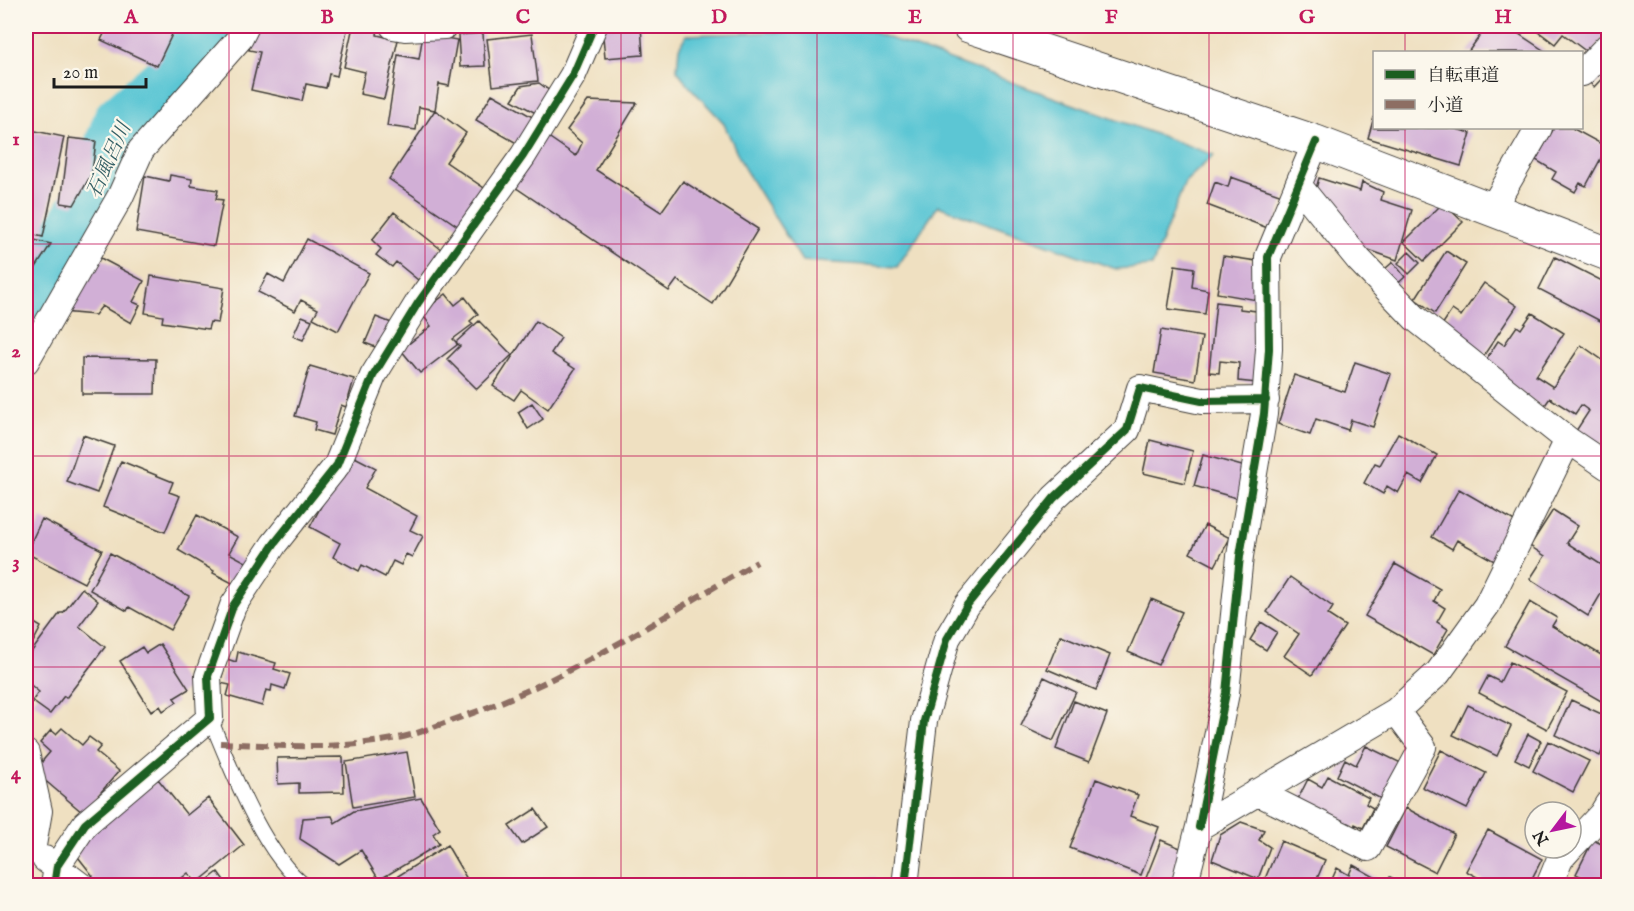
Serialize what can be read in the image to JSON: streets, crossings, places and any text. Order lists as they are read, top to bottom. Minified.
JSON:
{"water":["石風呂川"],"legend":["自転車道","小道"],"scale_bar":"20 m","north":"bottom left","grid":{"columns":["A","B","C","D","E","F","G","H"],"rows":["1","2","3","4"]}}
